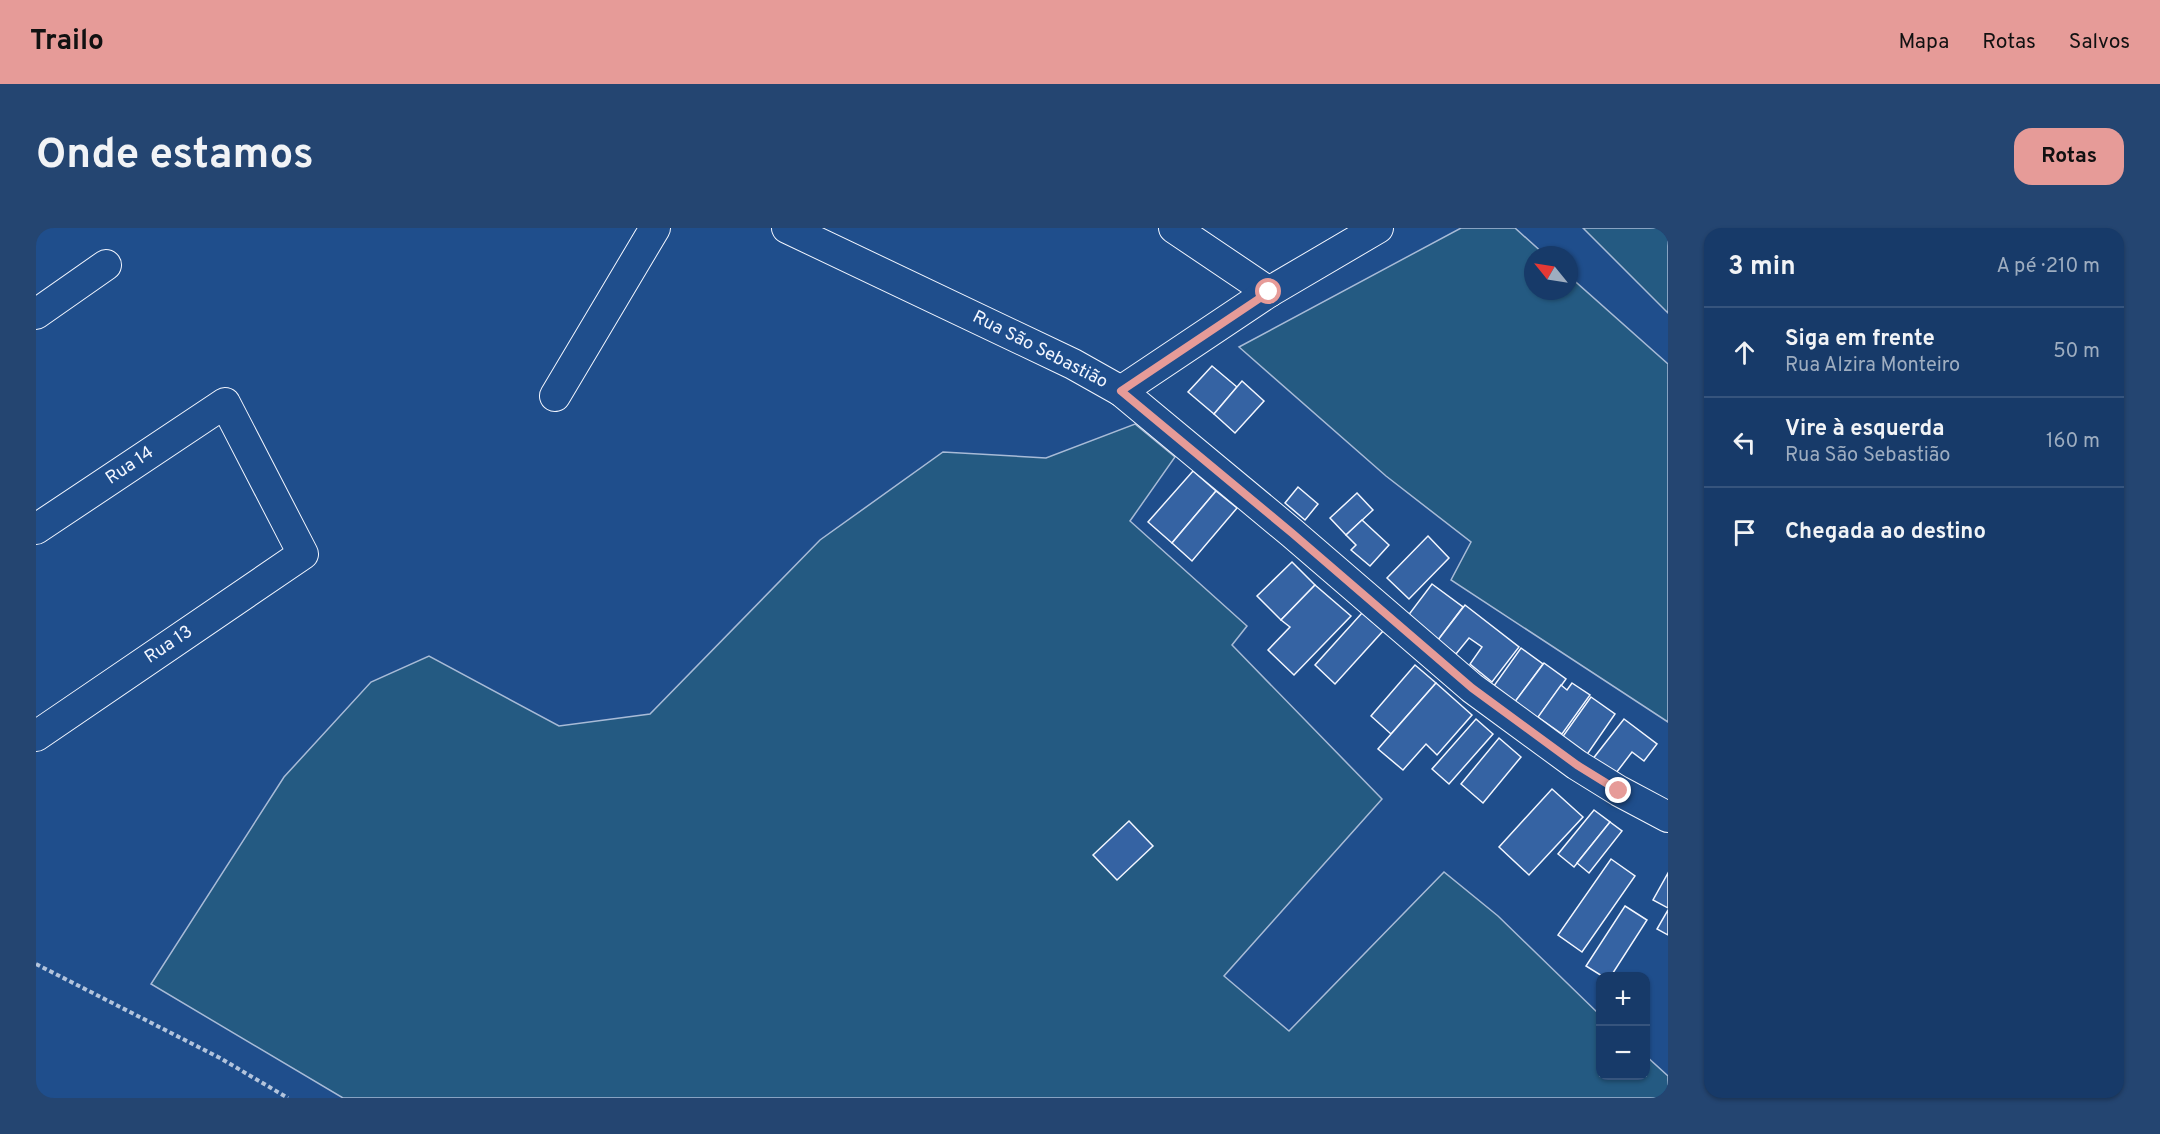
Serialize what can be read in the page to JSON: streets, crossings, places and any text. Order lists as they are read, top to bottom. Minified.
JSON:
{"streets":{"street":["Rua São Sebastião","Rua 14","Rua 13"]},"crossings":[["Rua 14","Rua 13"]],"north":"top left","page":{"header":"Trailo","nav":["Mapa","Rotas","Salvos"],"buttons":"Rotas","title":"Onde estamos","heading":["3 min","A pé · 210 m"],"list":[["Siga em frente","Rua Alzira Monteiro","50 m"],["Vire à esquerda","Rua São Sebastião","160 m"],"Chegada ao destino"],"map_buttons":["+","−"]}}
